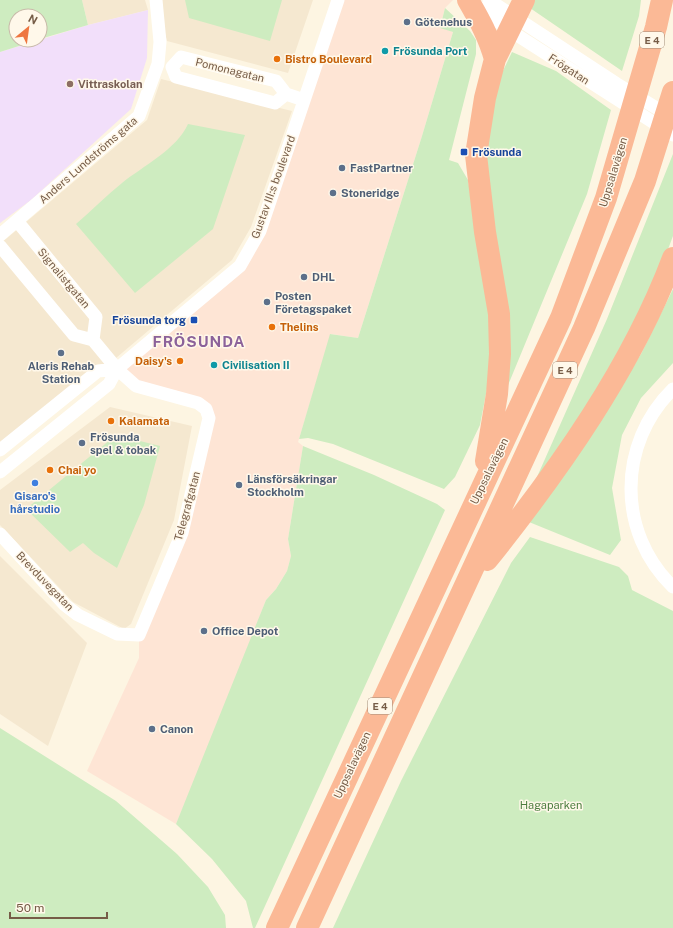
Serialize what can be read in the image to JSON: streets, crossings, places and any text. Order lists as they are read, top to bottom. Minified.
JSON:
{"streets":{"highway":["E 4","Uppsalavägen"],"street":["Frögatan","Pomonagatan","Anders Lundströms gata","Gustav III:s boulevard","Signalistgatan","Telegrafgatan","Brevduvegatan"]},"crossings":[["Pomonagatan","Gustav III:s boulevard"],["Anders Lundströms gata","Signalistgatan"],["Gustav III:s boulevard","Telegrafgatan"],["Telegrafgatan","Brevduvegatan"]],"districts":["FRÖSUNDA"],"parks":["Hagaparken"],"places":{"other":["Götenehus","Frösunda Port","Bistro Boulevard","Vittraskolan","FastPartner","Stoneridge","DHL","Posten Företagspaket","Thelins","Aleris Rehab Station","Daisy's","Civilisation II","Kalamata","Frösunda spel & tobak","Chai yo","Gisaro's hårstudio","Länsförsäkringar Stockholm","Office Depot","Canon"],"transit":["Frösunda","Frösunda torg"]},"scale_bar":"50 m","north":"top right"}
